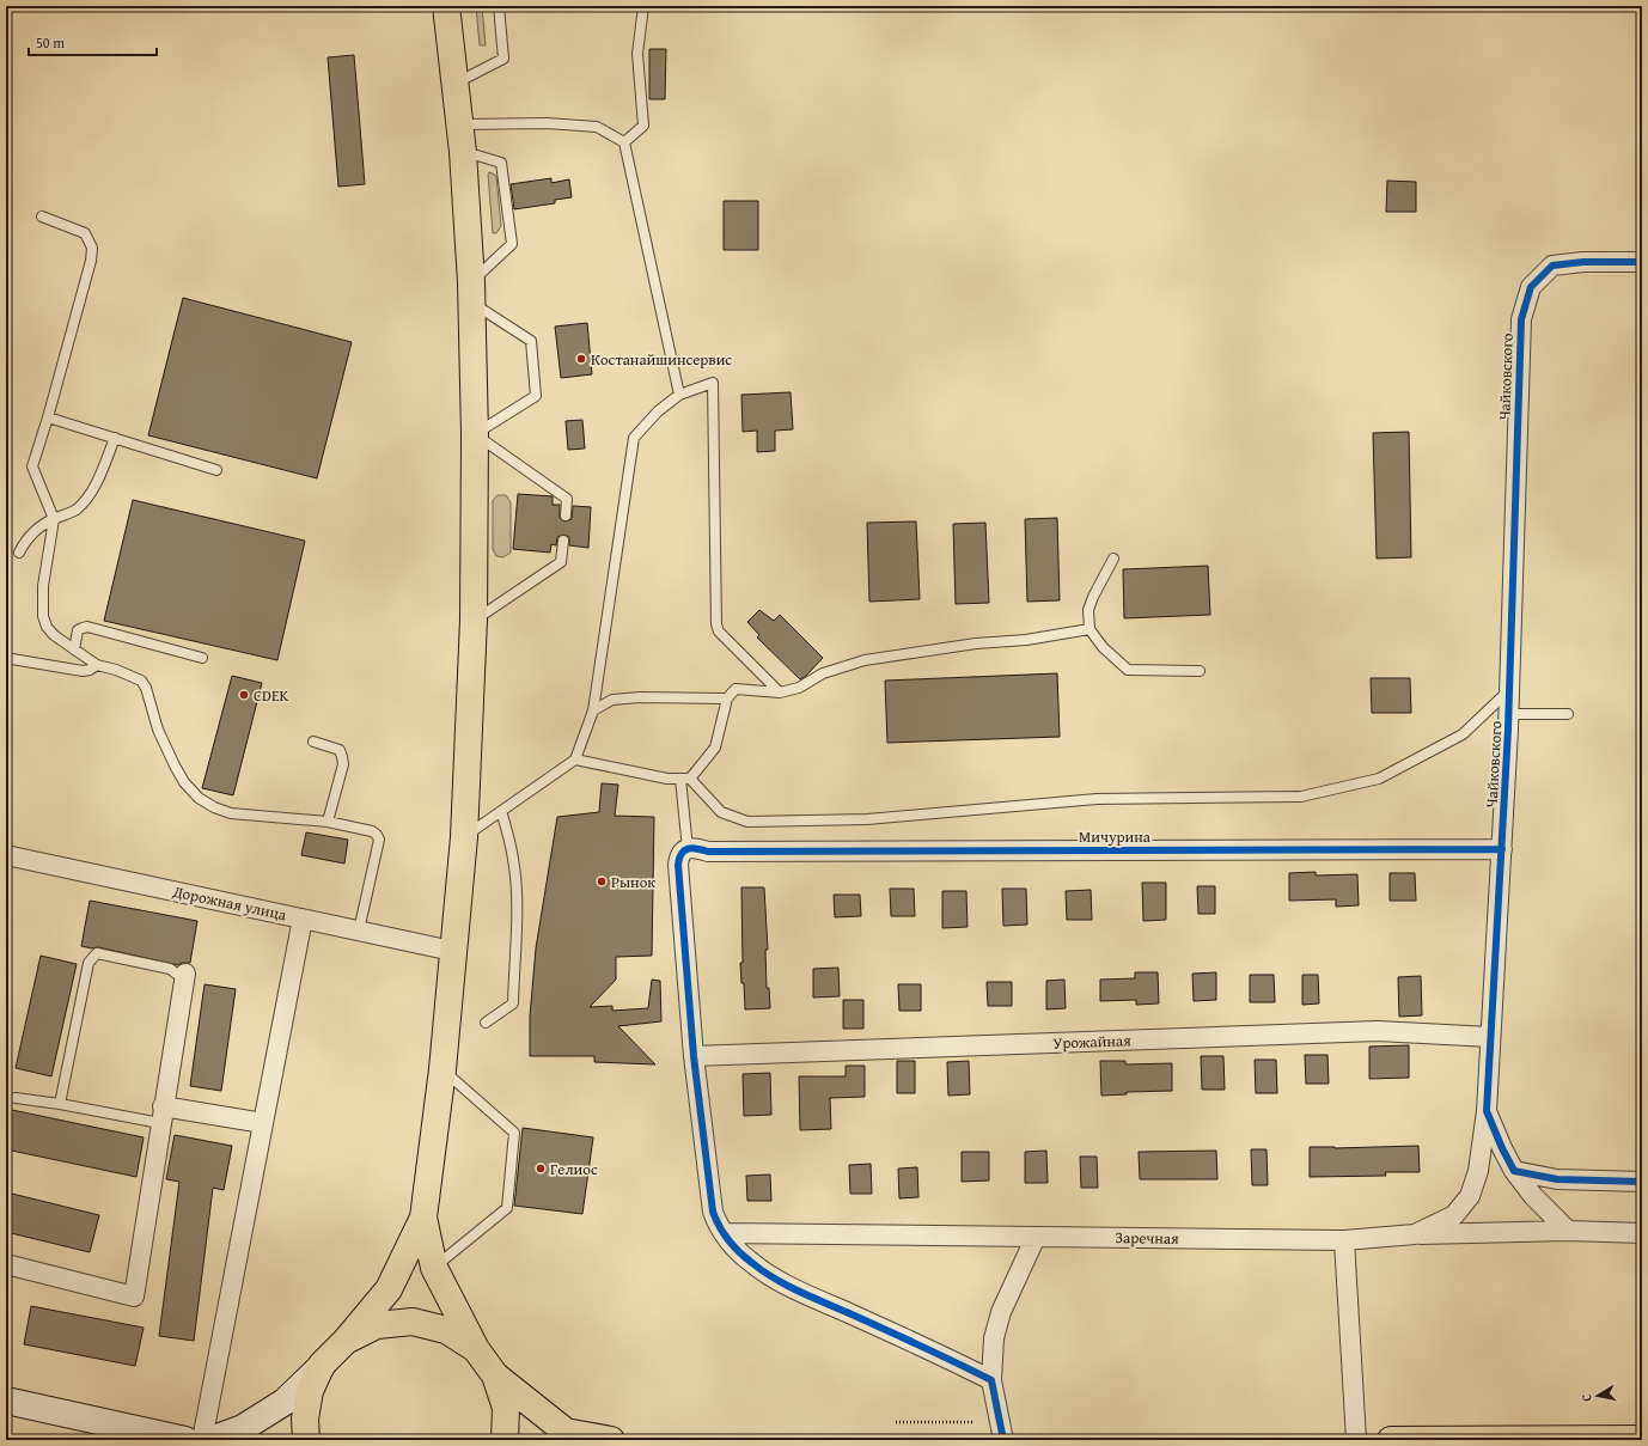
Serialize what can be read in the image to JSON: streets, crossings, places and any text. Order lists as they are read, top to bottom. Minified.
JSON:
{"streets":{"street":["Чайковского","Мичурина","Дорожная улица","Урожайная","Заречная"]},"crossings":[["Чайковского","Мичурина"],["Чайковского","Урожайная"],["Чайковского","Заречная"]],"places":["Костанайшинсервис","CDEK","Рынок","Гелиос"],"scale_bar":"50 m","north":"left"}
